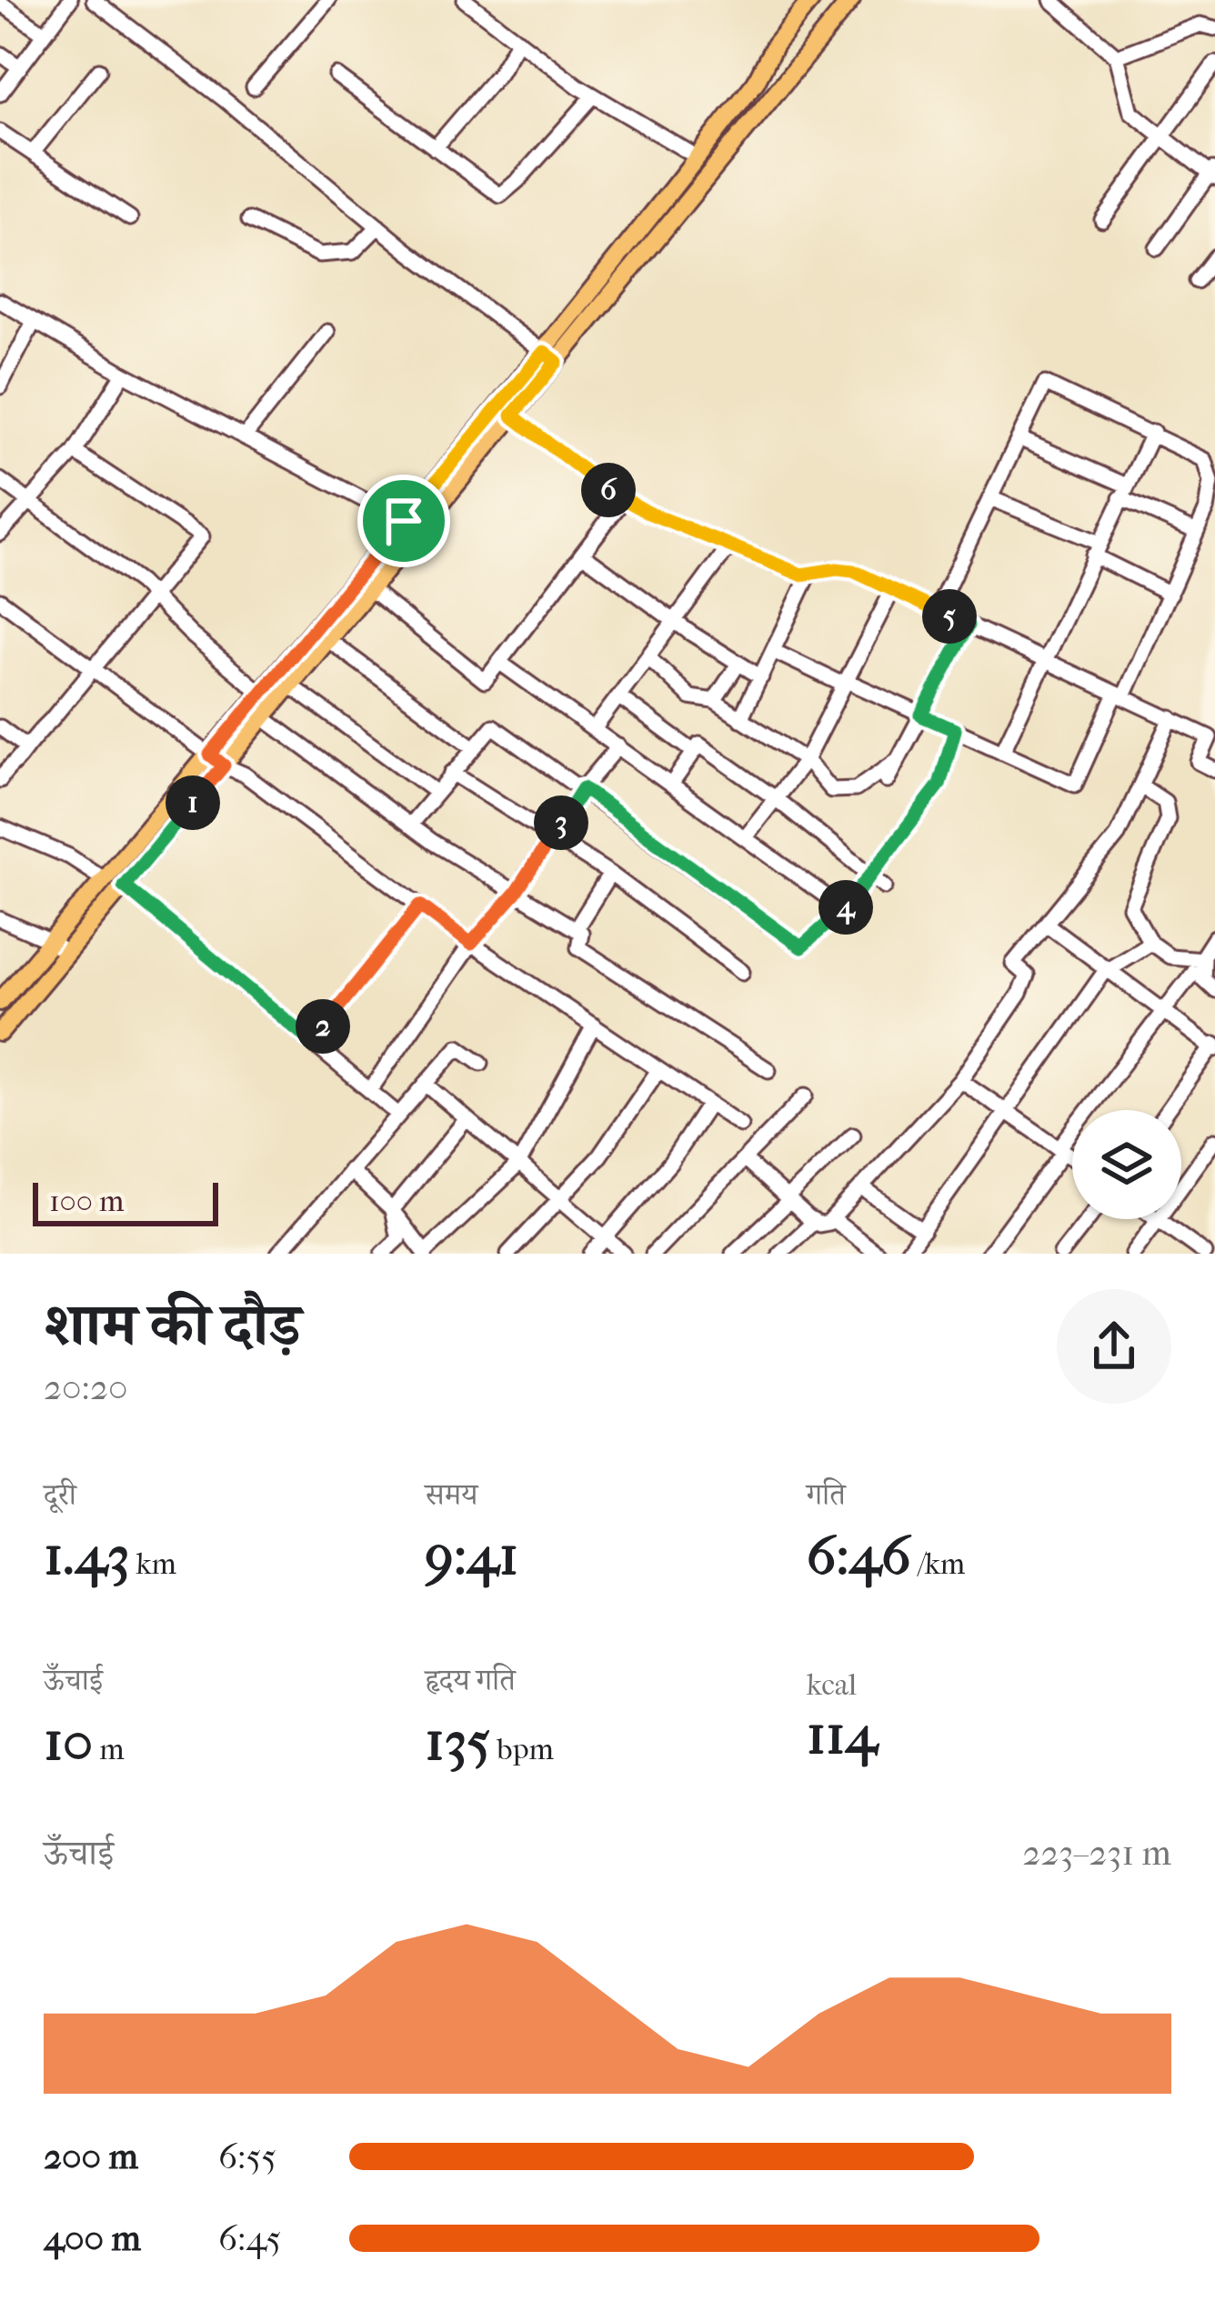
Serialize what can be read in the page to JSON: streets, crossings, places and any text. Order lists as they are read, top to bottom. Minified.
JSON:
{"scale_bar":"100 m","page":{"pins":["6","5","1","3","4","2"],"scale":"100 m","heading":["शाम की दौड़","20:20"],"stats":[["दूरी","1.43 km"],["समय","9:41"],["गति","6:46 /km"],["ऊँचाई","10 m"],["हृदय गति","135 bpm"],["kcal","114"]],"chart":["ऊँचाई","223–231 m"],"list":[{"name":"200 m","note":"6:55"},{"name":"400 m","note":"6:45"}]}}
